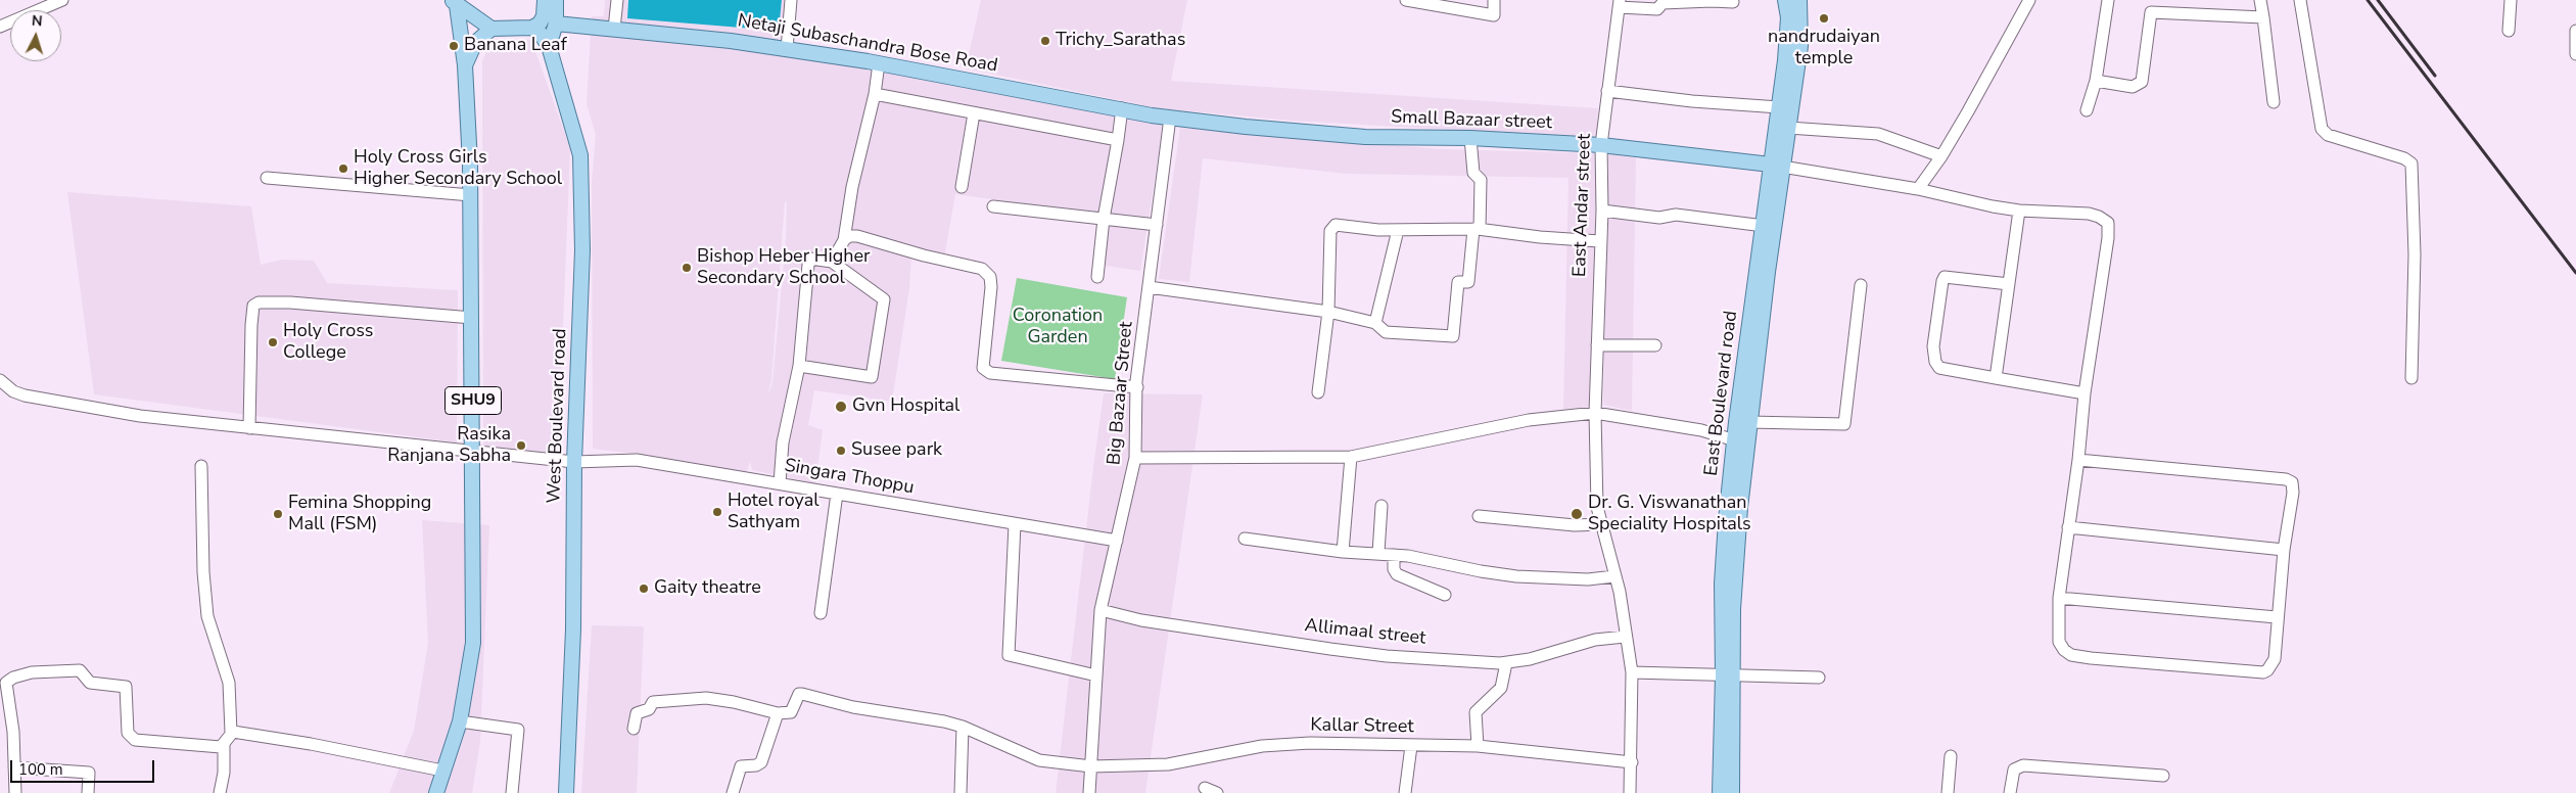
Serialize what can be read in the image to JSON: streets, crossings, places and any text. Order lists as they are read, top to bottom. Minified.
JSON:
{"streets":{"main road":["Netaji Subaschandra Bose Road","Small Bazaar street","East Boulevard road","SHU9","West Boulevard road"],"street":["East Andar street","Big Bazaar Street","Singara Thoppu","Allimaal street","Kallar Street"]},"crossings":[["Netaji Subaschandra Bose Road","Small Bazaar street"],["Netaji Subaschandra Bose Road","Big Bazaar Street"],["Small Bazaar street","East Andar street"],["Small Bazaar street","Big Bazaar Street"],["Small Bazaar street","East Boulevard road"],["East Andar street","Allimaal street"],["East Andar street","Kallar Street"],["Big Bazaar Street","Singara Thoppu"],["Big Bazaar Street","Allimaal street"],["Big Bazaar Street","Kallar Street"],["SHU9","Singara Thoppu"],["West Boulevard road","Singara Thoppu"]],"parks":["Coronation Garden"],"places":["nandrudaiyan temple","Trichy_Sarathas","Banana Leaf","Holy Cross Girls Higher Secondary School","Bishop Heber Higher Secondary School","Holy Cross College","Gvn Hospital","Rasika Ranjana Sabha","Susee park","Hotel royal Sathyam","Femina Shopping Mall (FSM)","Dr. G. Viswanathan Speciality Hospitals","Gaity theatre"],"scale_bar":"100 m","north":"top"}
